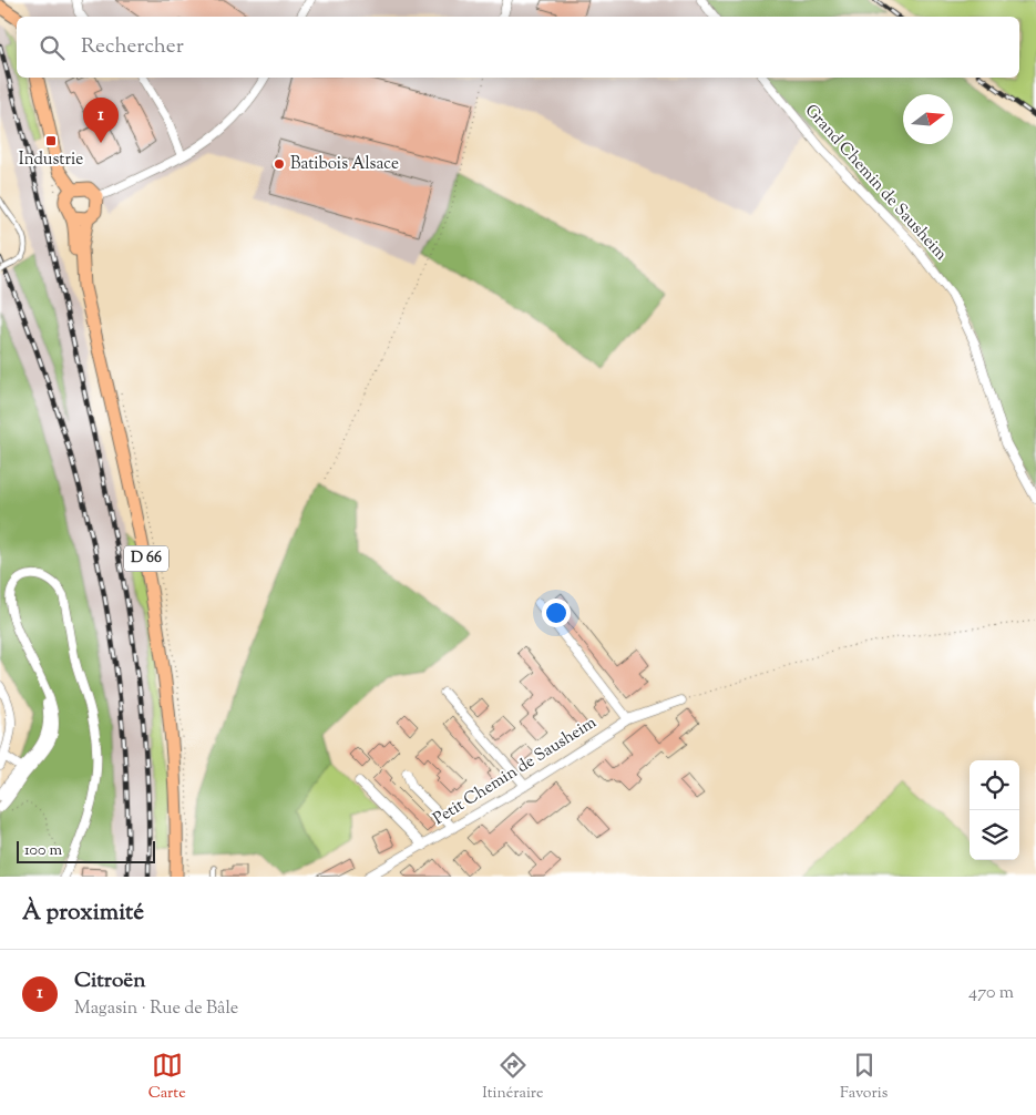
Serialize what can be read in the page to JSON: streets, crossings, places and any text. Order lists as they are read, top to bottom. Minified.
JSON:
{"streets":{"main road":["D 66"],"street":["Grand Chemin de Sausheim","Petit Chemin de Sausheim"]},"places":{"transit":["Industrie"],"other":["Batibois Alsace"]},"scale_bar":"100 m","north":"right","page":{"search":"Rechercher","pins":"1","scale":"100 m","heading":"À proximité","list":[{"mark":"1","name":"Citroën","note":"Magasin · Rue de Bâle","value":"470 m"}],"nav":["Carte","Itinéraire","Favoris"]}}
